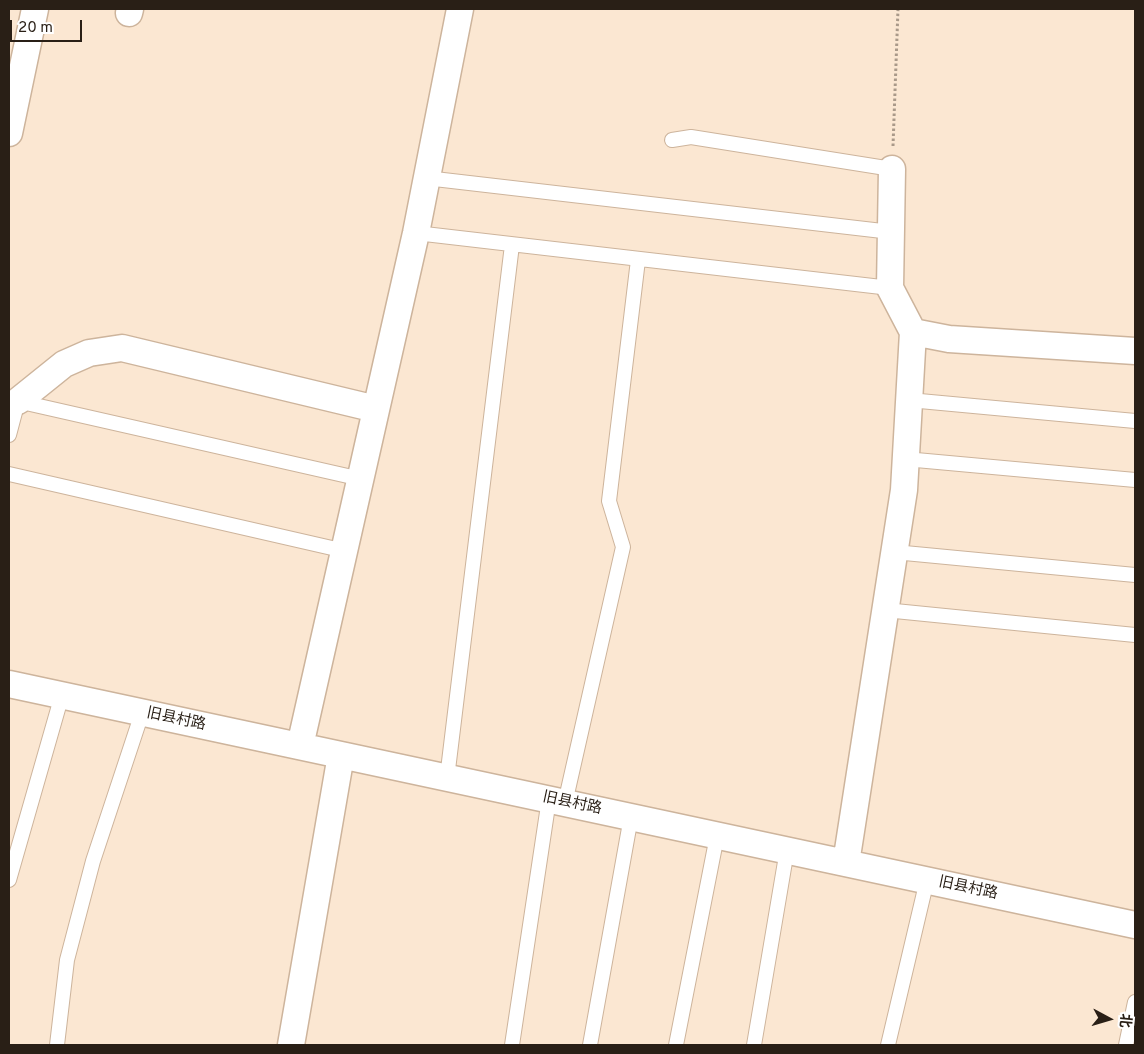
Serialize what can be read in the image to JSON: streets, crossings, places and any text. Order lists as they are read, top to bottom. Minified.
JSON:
{"streets":{"street":["旧县村路"]},"scale_bar":"20 m","north":"right"}
